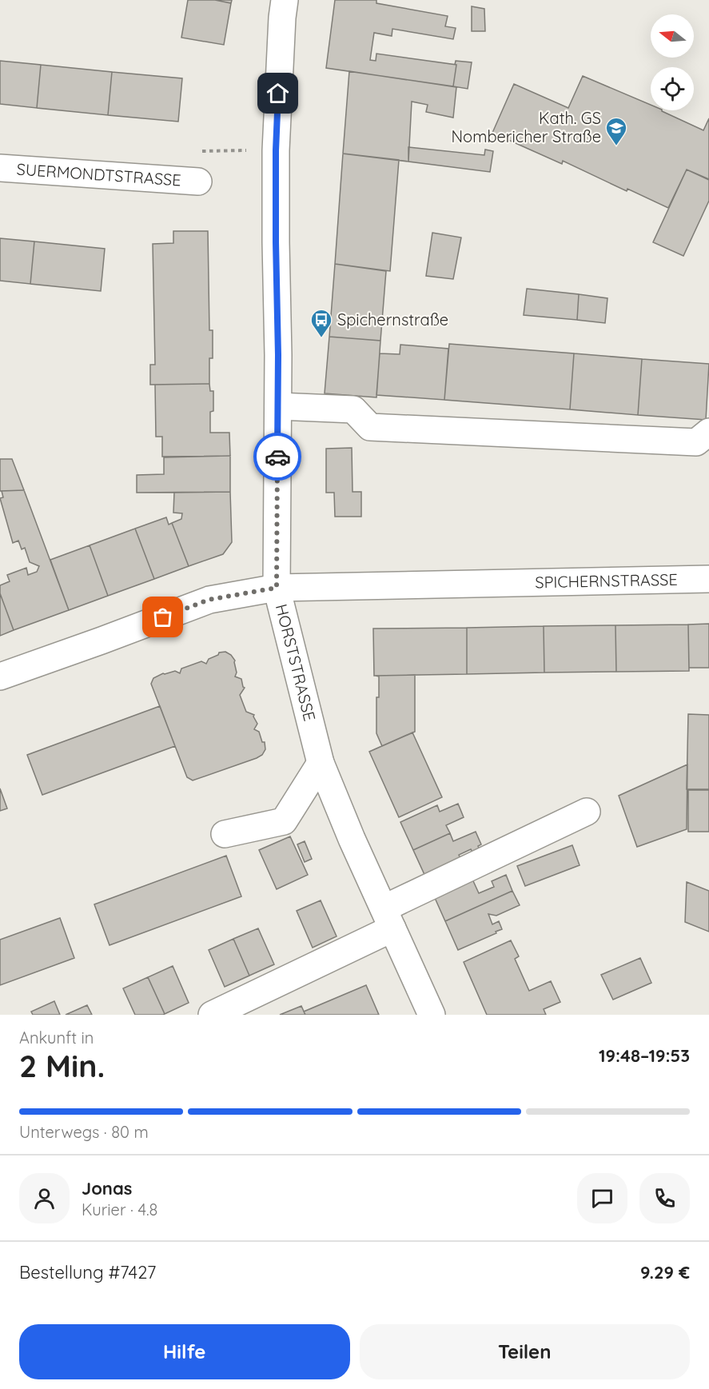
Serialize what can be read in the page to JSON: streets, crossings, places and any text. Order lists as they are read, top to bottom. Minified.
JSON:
{"streets":{"street":["SUERMONDTSTRASSE","SPICHERNSTRASSE","HORSTSTRASSE"]},"crossings":[["SPICHERNSTRASSE","HORSTSTRASSE"]],"places":{"school or university":["Kath. GS Nombericher Straße"],"bus stop":["Spichernstraße"]},"north":"left","page":{"heading":["2 Min.","Ankunft in","19:48–19:53"],"panel":["Jonas","Kurier · 4.8","Bestellung #7427","9.29 €"],"bar":"Unterwegs · 80 m","buttons":["Hilfe","Teilen"]}}
